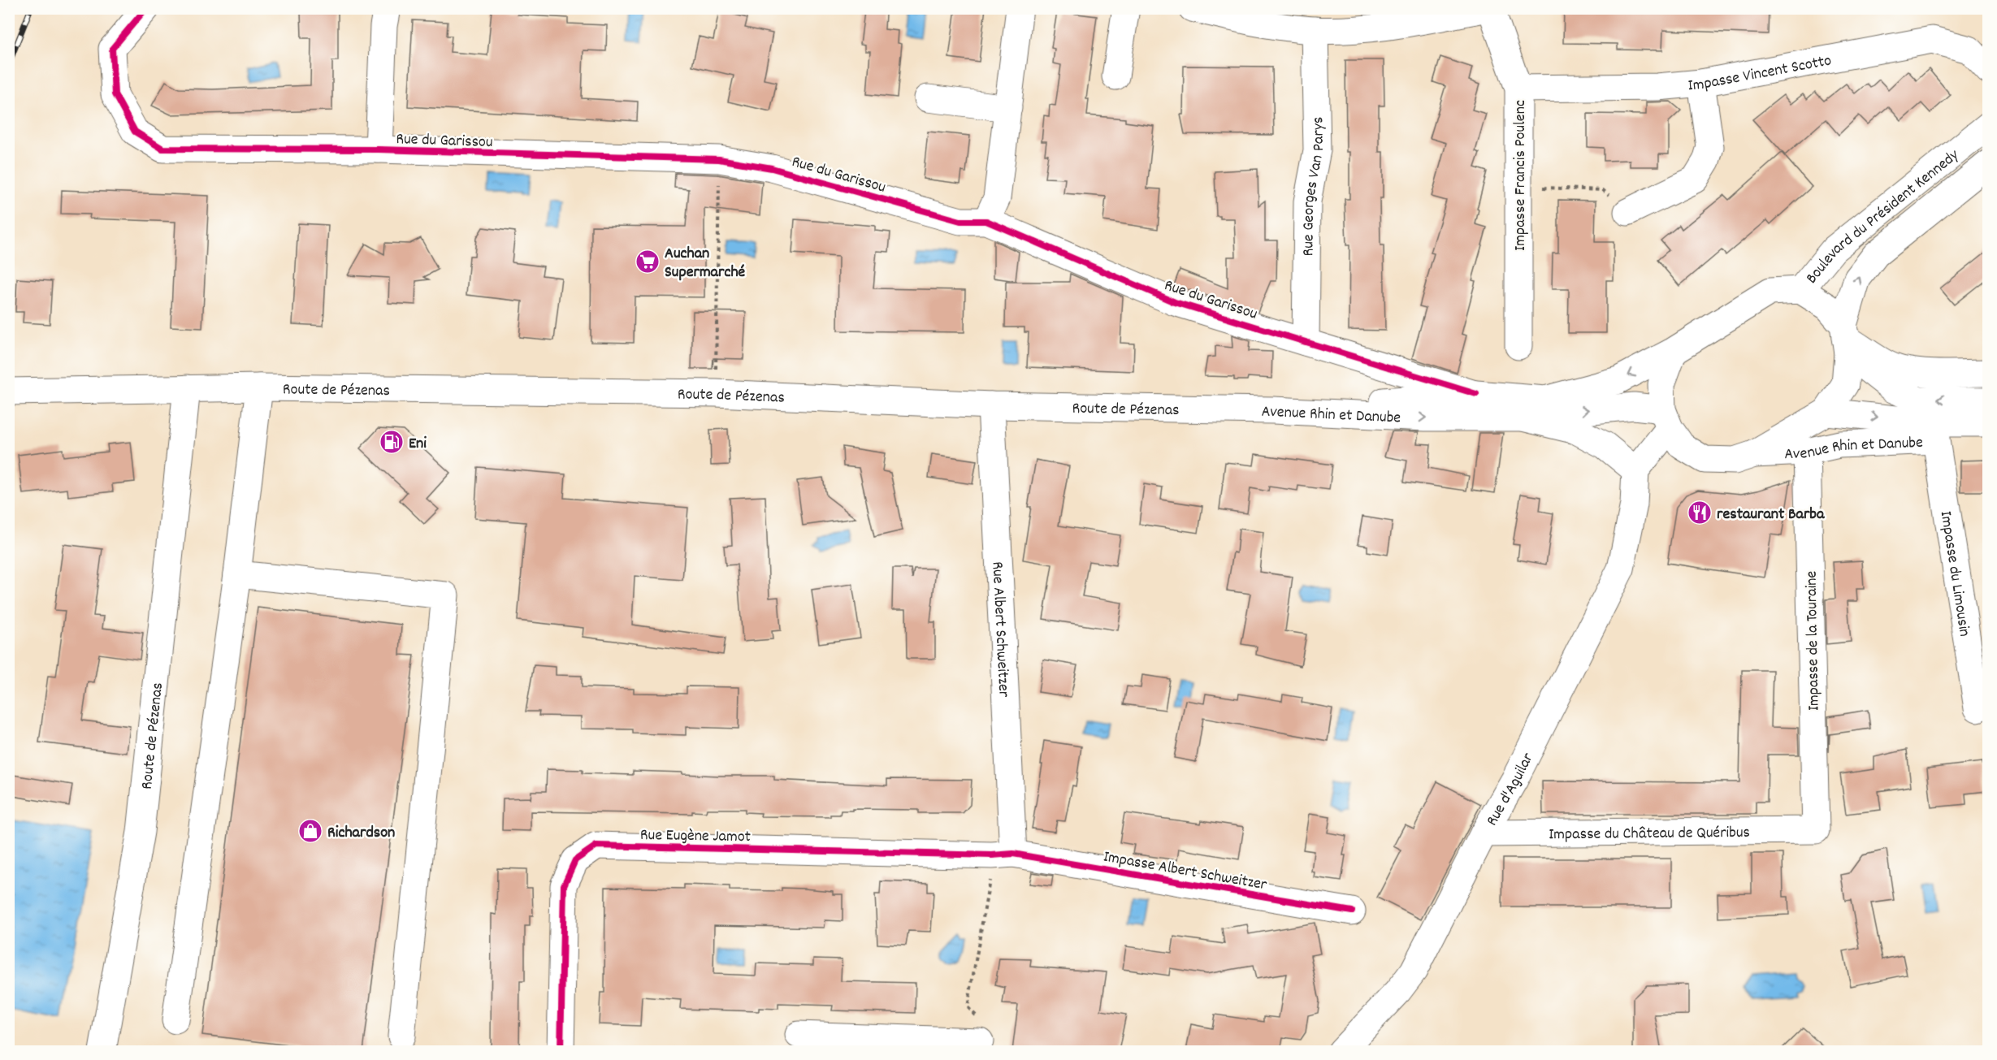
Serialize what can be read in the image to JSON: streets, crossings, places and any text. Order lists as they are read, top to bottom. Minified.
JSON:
{"streets":{"street":["Impasse Vincent Scotto","Rue du Garissou","Impasse Francis Poulenc","Rue Georges Van Parys","Boulevard du Président Kennedy","Route de Pézenas","Avenue Rhin et Danube","Impasse du Limousin","Rue Albert Schweitzer","Impasse de la Touraine","Rue d'Aguilar","Impasse du Château de Quéribus","Rue Eugène Jamot","Impasse Albert Schweitzer"]},"crossings":[["Impasse Vincent Scotto","Impasse Francis Poulenc"],["Rue du Garissou","Rue Georges Van Parys"],["Rue du Garissou","Avenue Rhin et Danube"],["Boulevard du Président Kennedy","Avenue Rhin et Danube"],["Route de Pézenas","Avenue Rhin et Danube"],["Route de Pézenas","Rue Albert Schweitzer"],["Avenue Rhin et Danube","Impasse du Limousin"],["Avenue Rhin et Danube","Impasse de la Touraine"],["Avenue Rhin et Danube","Rue d'Aguilar"],["Rue Albert Schweitzer","Rue Eugène Jamot"],["Rue Albert Schweitzer","Impasse Albert Schweitzer"],["Impasse de la Touraine","Impasse du Château de Quéribus"],["Rue d'Aguilar","Impasse du Château de Quéribus"],["Rue Eugène Jamot","Impasse Albert Schweitzer"]],"places":{"supermarket":["Auchan Supermarché"],"fuel station":["Eni"],"restaurant":["restaurant Barba"],"shop":["Richardson"]}}
